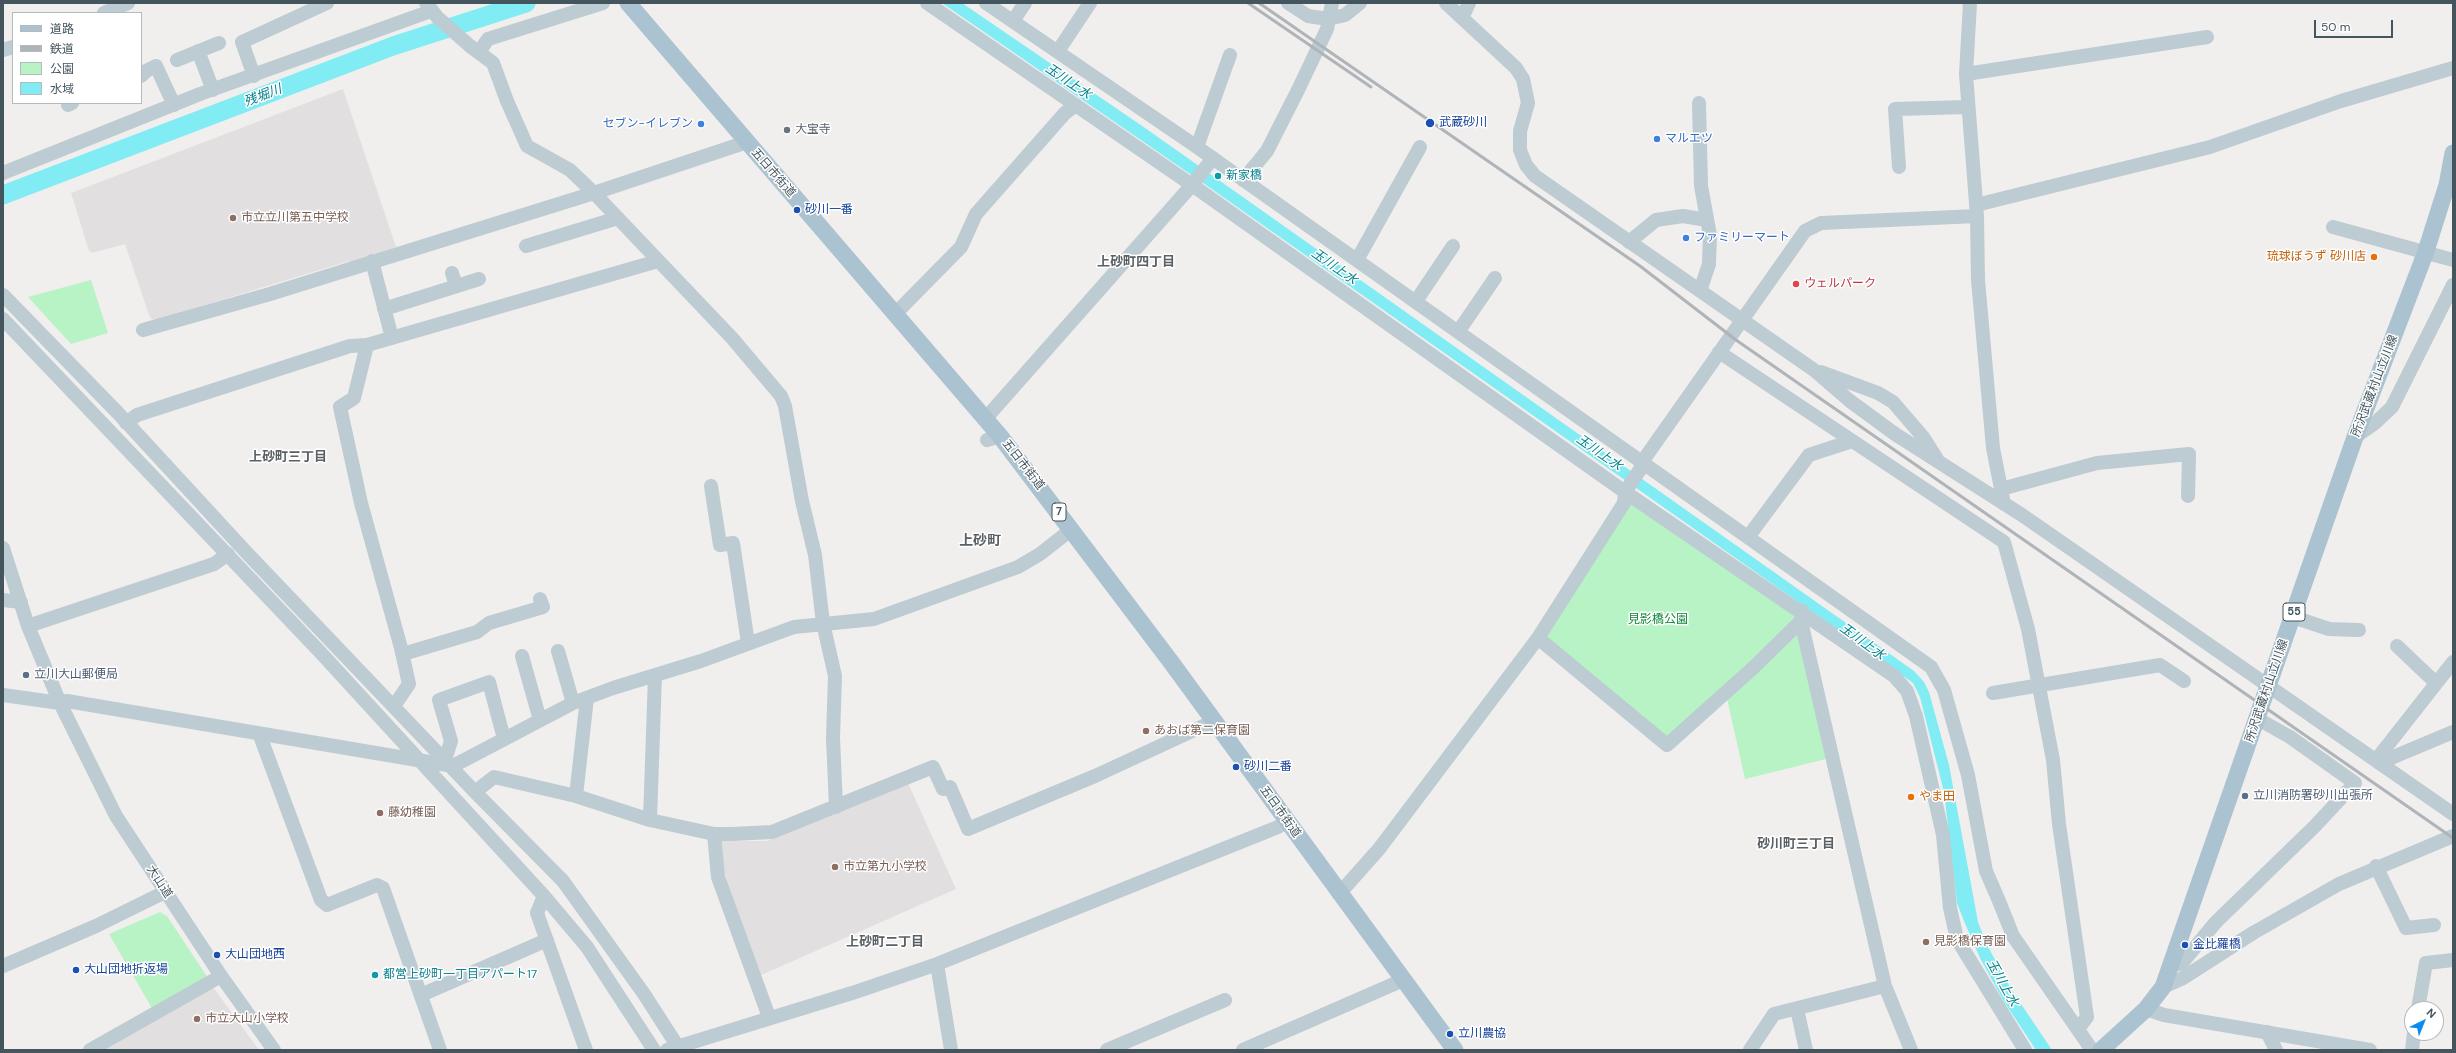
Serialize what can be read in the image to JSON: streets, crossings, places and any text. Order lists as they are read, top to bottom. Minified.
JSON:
{"streets":{"main road":["五日市街道","所沢武蔵村山立川線","7","55"],"street":["大山道"]},"districts":["上砂町四丁目","上砂町三丁目","上砂町","砂川町三丁目","上砂町二丁目"],"water":["玉川上水","残堀川"],"parks":["見影橋公園"],"places":["武蔵砂川","セブン-イレブン","大宝寺","マルエツ","新家橋","砂川一番","市立立川第五中学校","ファミリーマート","琉球ぼうず 砂川店","ウェルパーク","立川大山郵便局","あおば第二保育園","砂川二番","立川消防署砂川出張所","やま田","藤幼稚園","市立第九小学校","見影橋保育園","金比羅橋","大山団地西","大山団地折返場","都営上砂町一丁目アパート17","市立大山小学校","立川農協"],"legend":["道路","鉄道","公園","水域"],"scale_bar":"50 m","north":"top right"}
